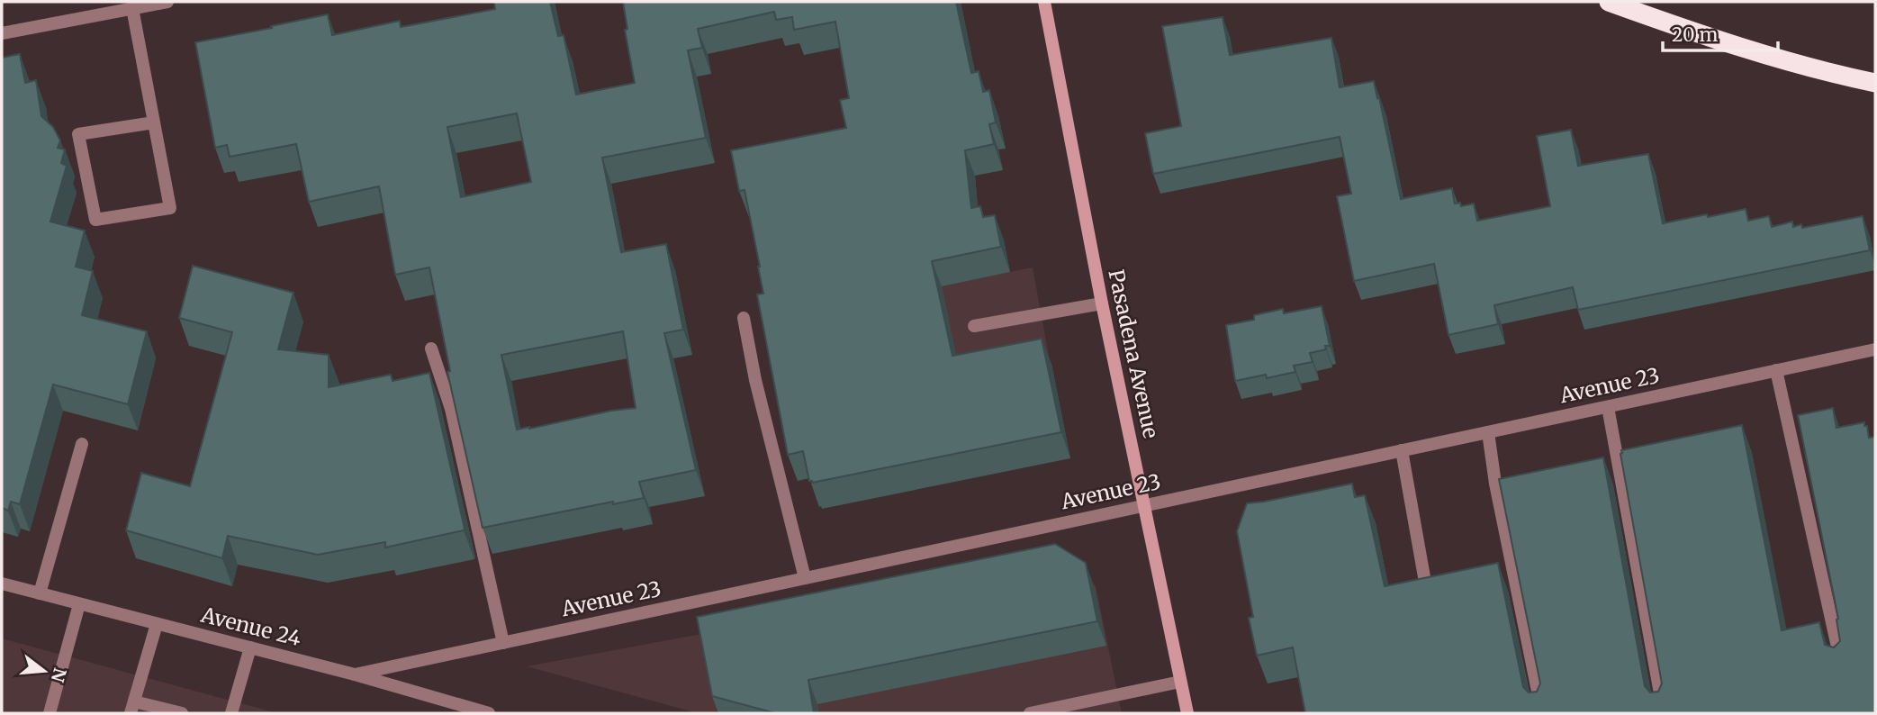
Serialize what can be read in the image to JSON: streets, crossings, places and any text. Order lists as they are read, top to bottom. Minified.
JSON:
{"streets":{"main road":["Pasadena Avenue"],"street":["Avenue 23","Avenue 24"]},"crossings":[["Pasadena Avenue","Avenue 23"],["Avenue 23","Avenue 24"]],"scale_bar":"20 m","north":"right"}
